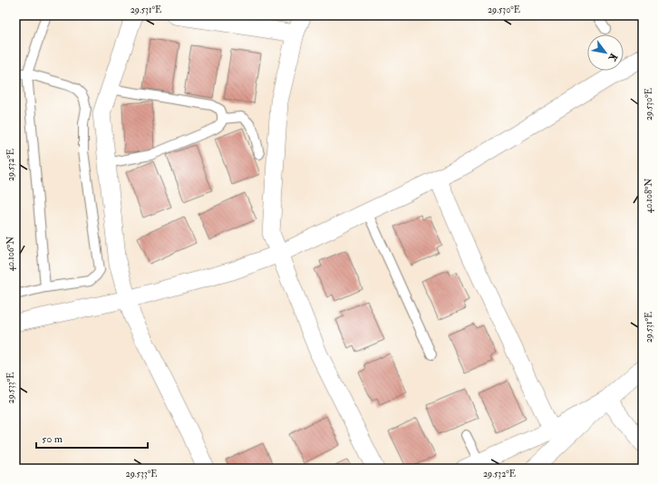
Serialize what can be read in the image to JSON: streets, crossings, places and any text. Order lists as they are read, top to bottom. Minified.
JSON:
{"scale_bar":"50 m","north":"bottom right","coordinates":["29.531°E","29.530°E","29.532°E","40.108°N","40.106°N","29.533°E"]}
